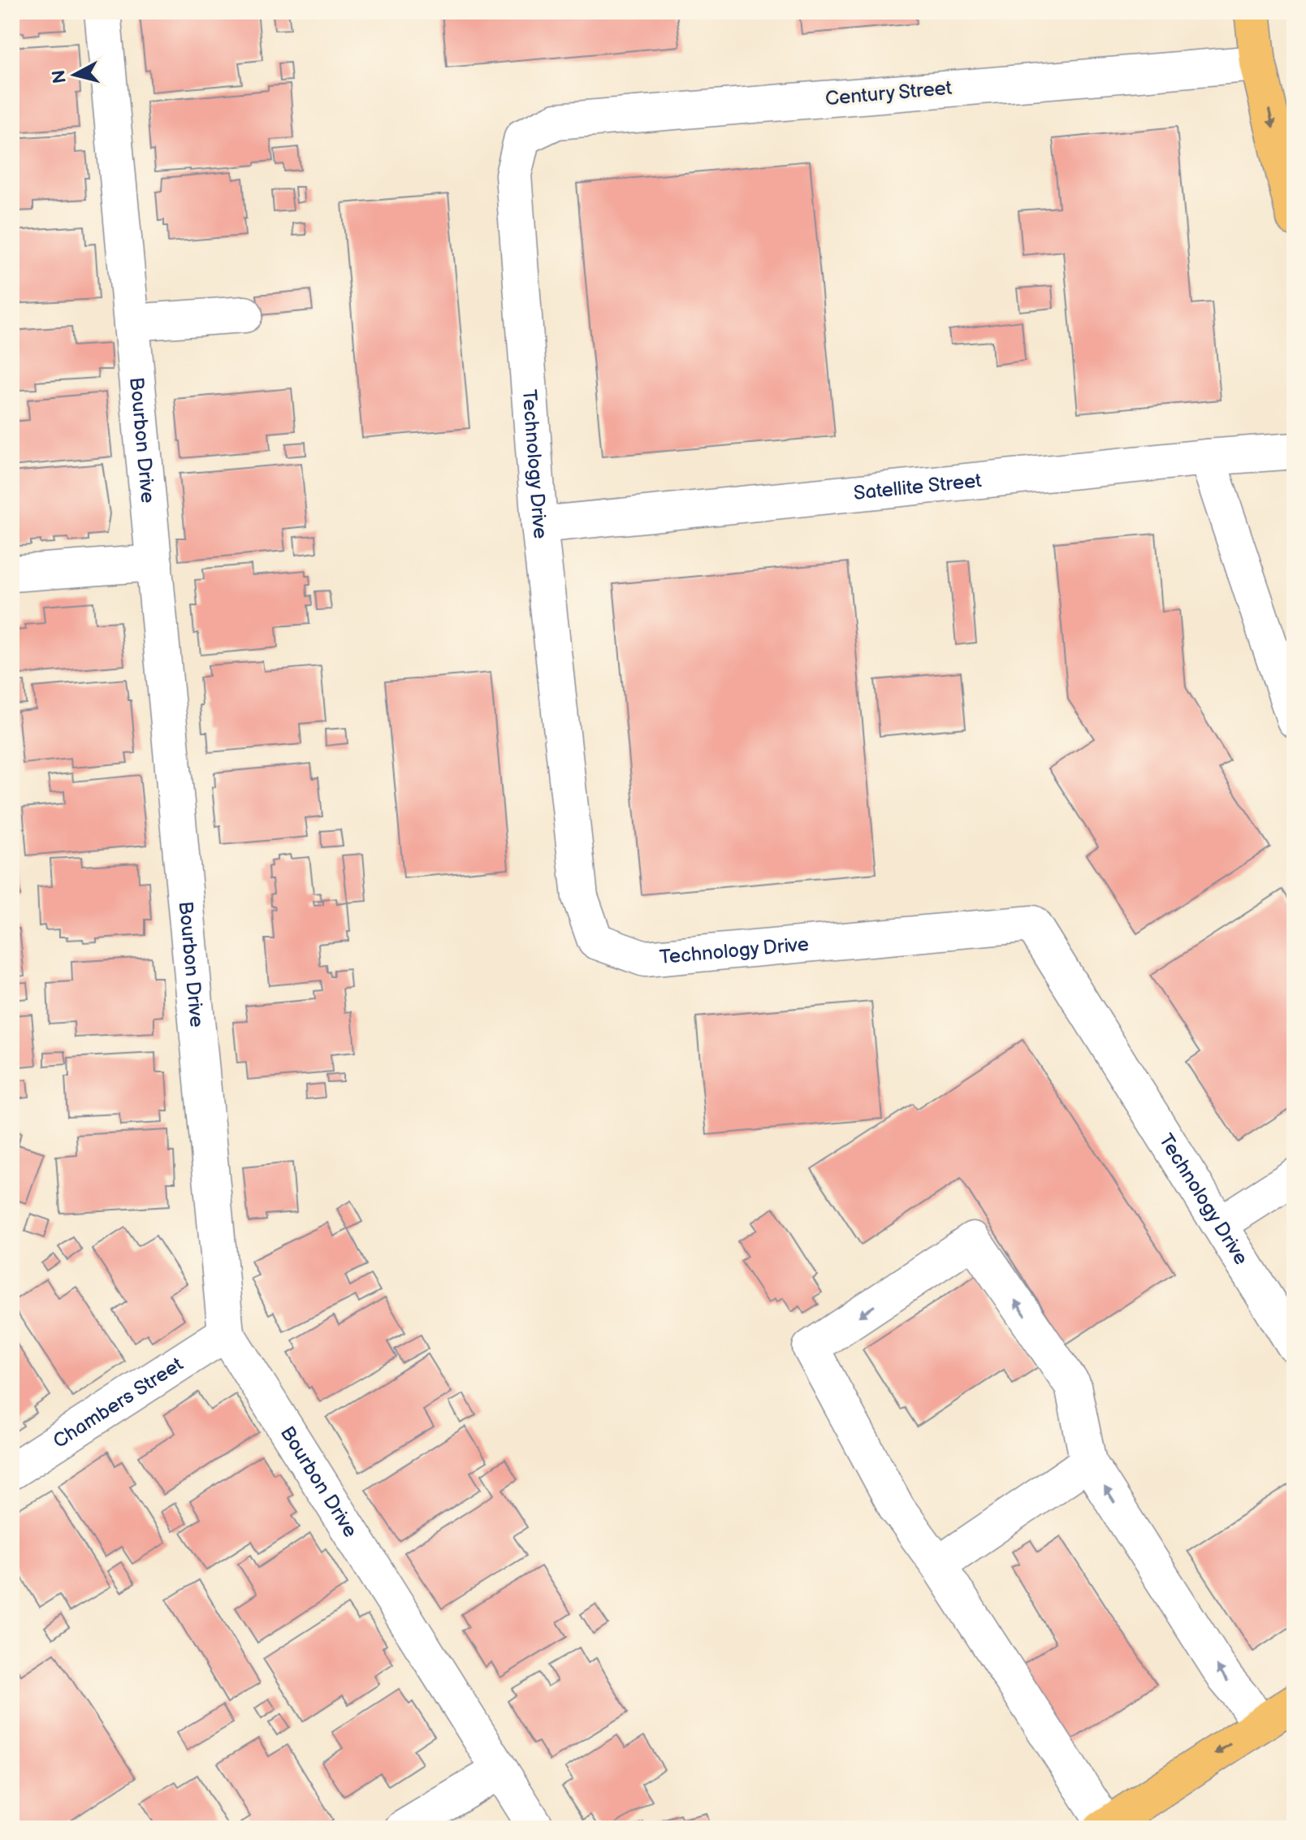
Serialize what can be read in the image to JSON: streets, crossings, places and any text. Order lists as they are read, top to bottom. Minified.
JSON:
{"streets":{"street":["Century Street","Bourbon Drive","Technology Drive","Satellite Street","Chambers Street"]},"crossings":[["Century Street","Technology Drive"],["Bourbon Drive","Chambers Street"],["Technology Drive","Satellite Street"]],"north":"left"}
